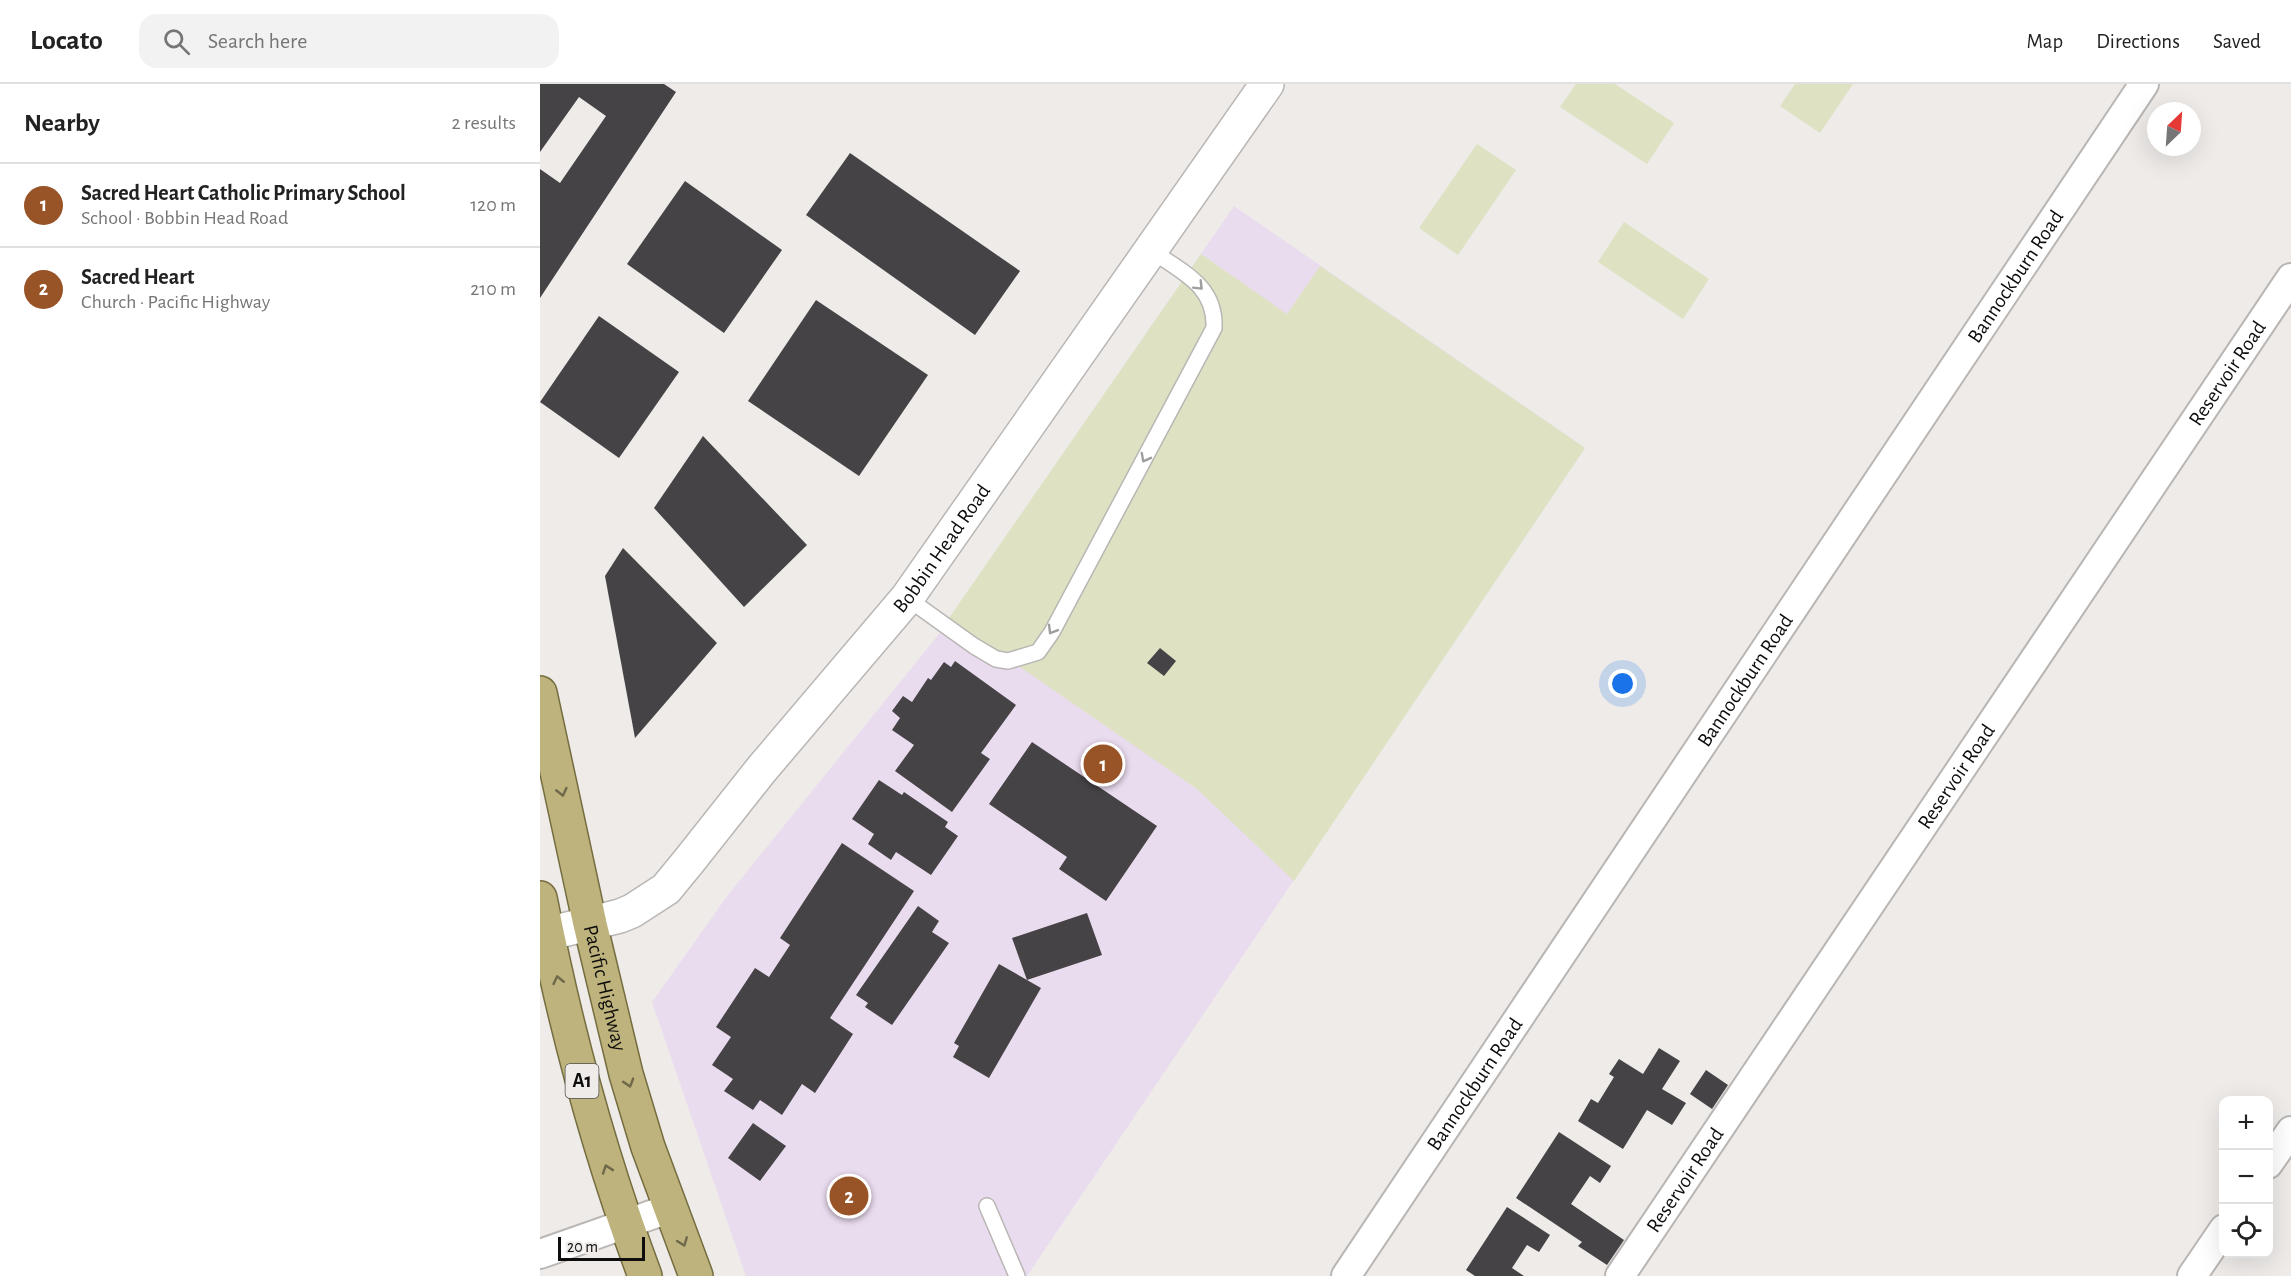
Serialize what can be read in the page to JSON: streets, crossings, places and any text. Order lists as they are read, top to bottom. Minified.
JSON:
{"streets":{"highway":["Pacific Highway","A1"],"main road":["Bobbin Head Road"],"street":["Bannockburn Road","Reservoir Road"]},"crossings":[["Bobbin Head Road","Pacific Highway"],["Bobbin Head Road","A1"]],"scale_bar":"20 m","north":"top right","page":{"header":"Locato","search":"Search here","nav":["Map","Directions","Saved"],"heading":["Nearby","2 results"],"list":[{"mark":"1","name":"Sacred Heart Catholic Primary School","note":"School · Bobbin Head Road","value":"120 m"},{"mark":"2","name":"Sacred Heart","note":"Church · Pacific Highway","value":"210 m"}],"pins":["1","2"],"map_buttons":["+","−"],"scale":"20 m"}}
